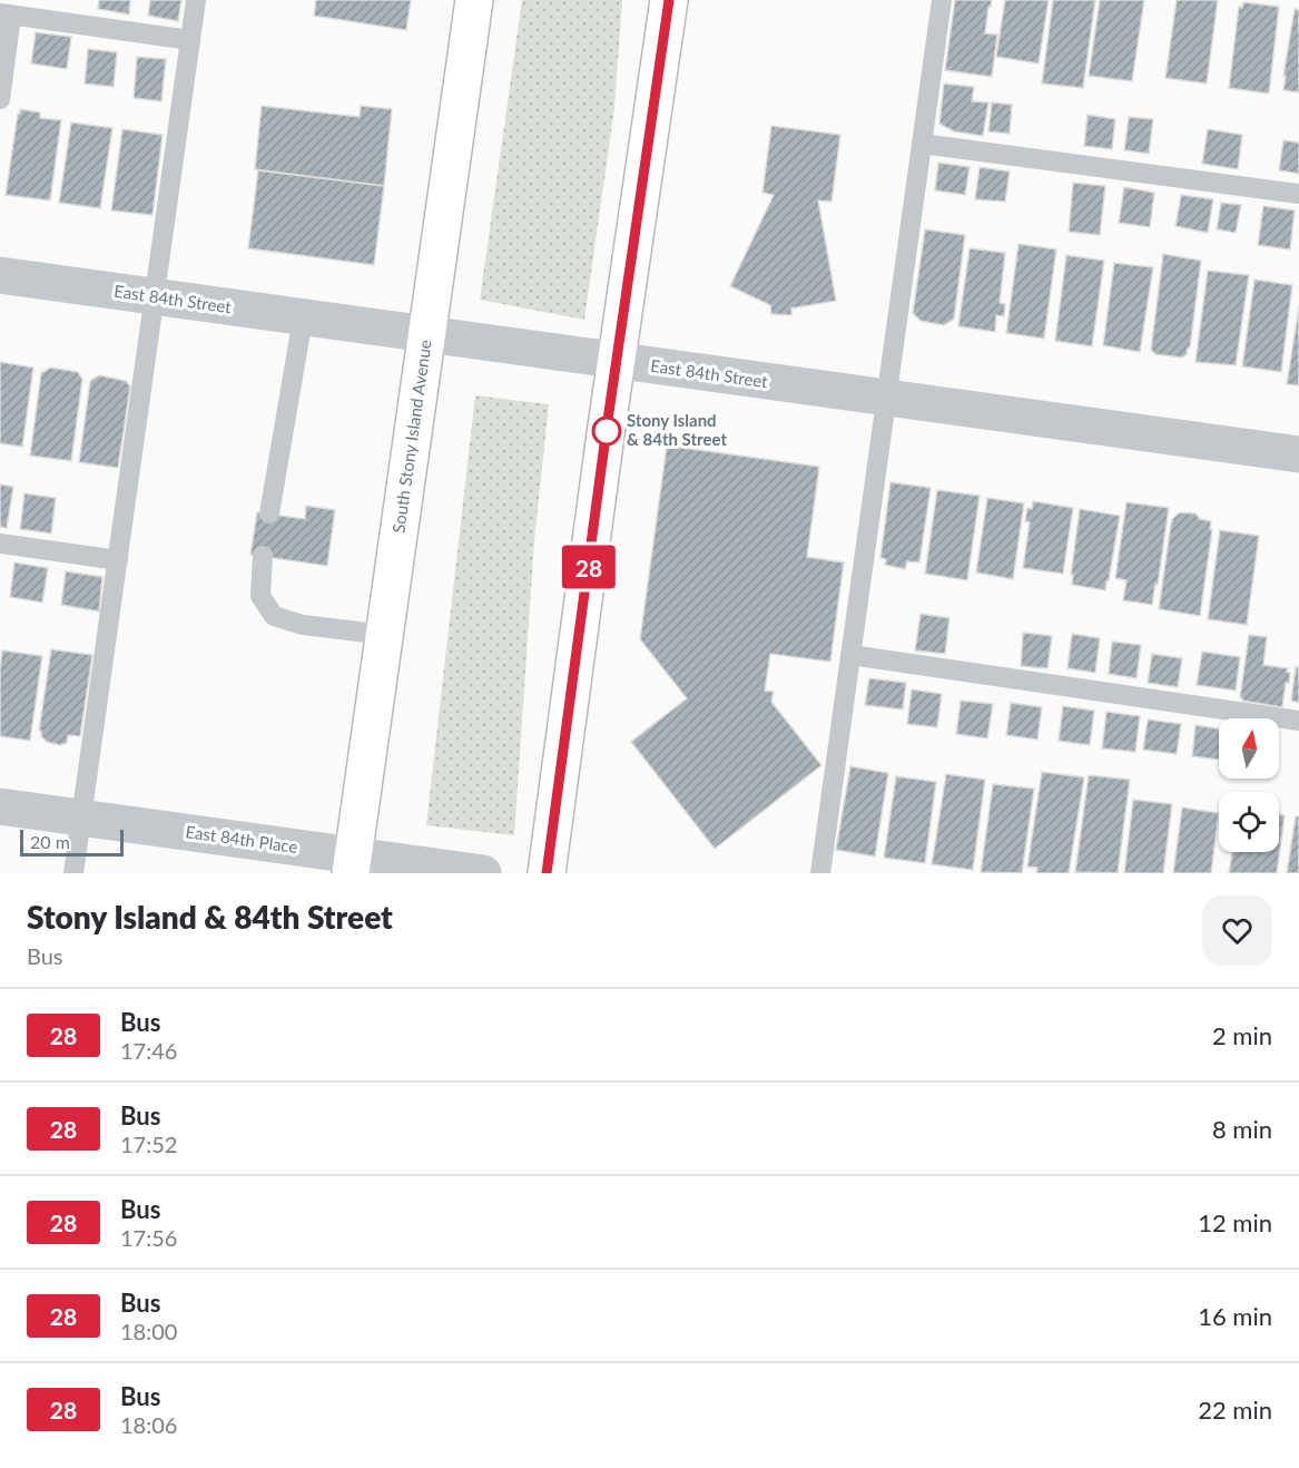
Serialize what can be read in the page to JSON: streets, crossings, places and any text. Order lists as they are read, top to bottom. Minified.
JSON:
{"streets":{"highway":["South Stony Island Avenue"],"street":["East 84th Street","East 84th Place"]},"crossings":[["East 84th Street","South Stony Island Avenue"],["South Stony Island Avenue","East 84th Place"]],"places":["Stony Island & 84th Street"],"lines":["bus line 28"],"scale_bar":"20 m","north":"top","page":{"on_map":"28","scale":"20 m","heading":["Stony Island & 84th Street","Bus"],"list":[{"mark":"28","name":"Bus","note":"17:46","value":"2 min"},{"mark":"28","name":"Bus","note":"17:52","value":"8 min"},{"mark":"28","name":"Bus","note":"17:56","value":"12 min"},{"mark":"28","name":"Bus","note":"18:00","value":"16 min"},{"mark":"28","name":"Bus","note":"18:06","value":"22 min"}]}}
